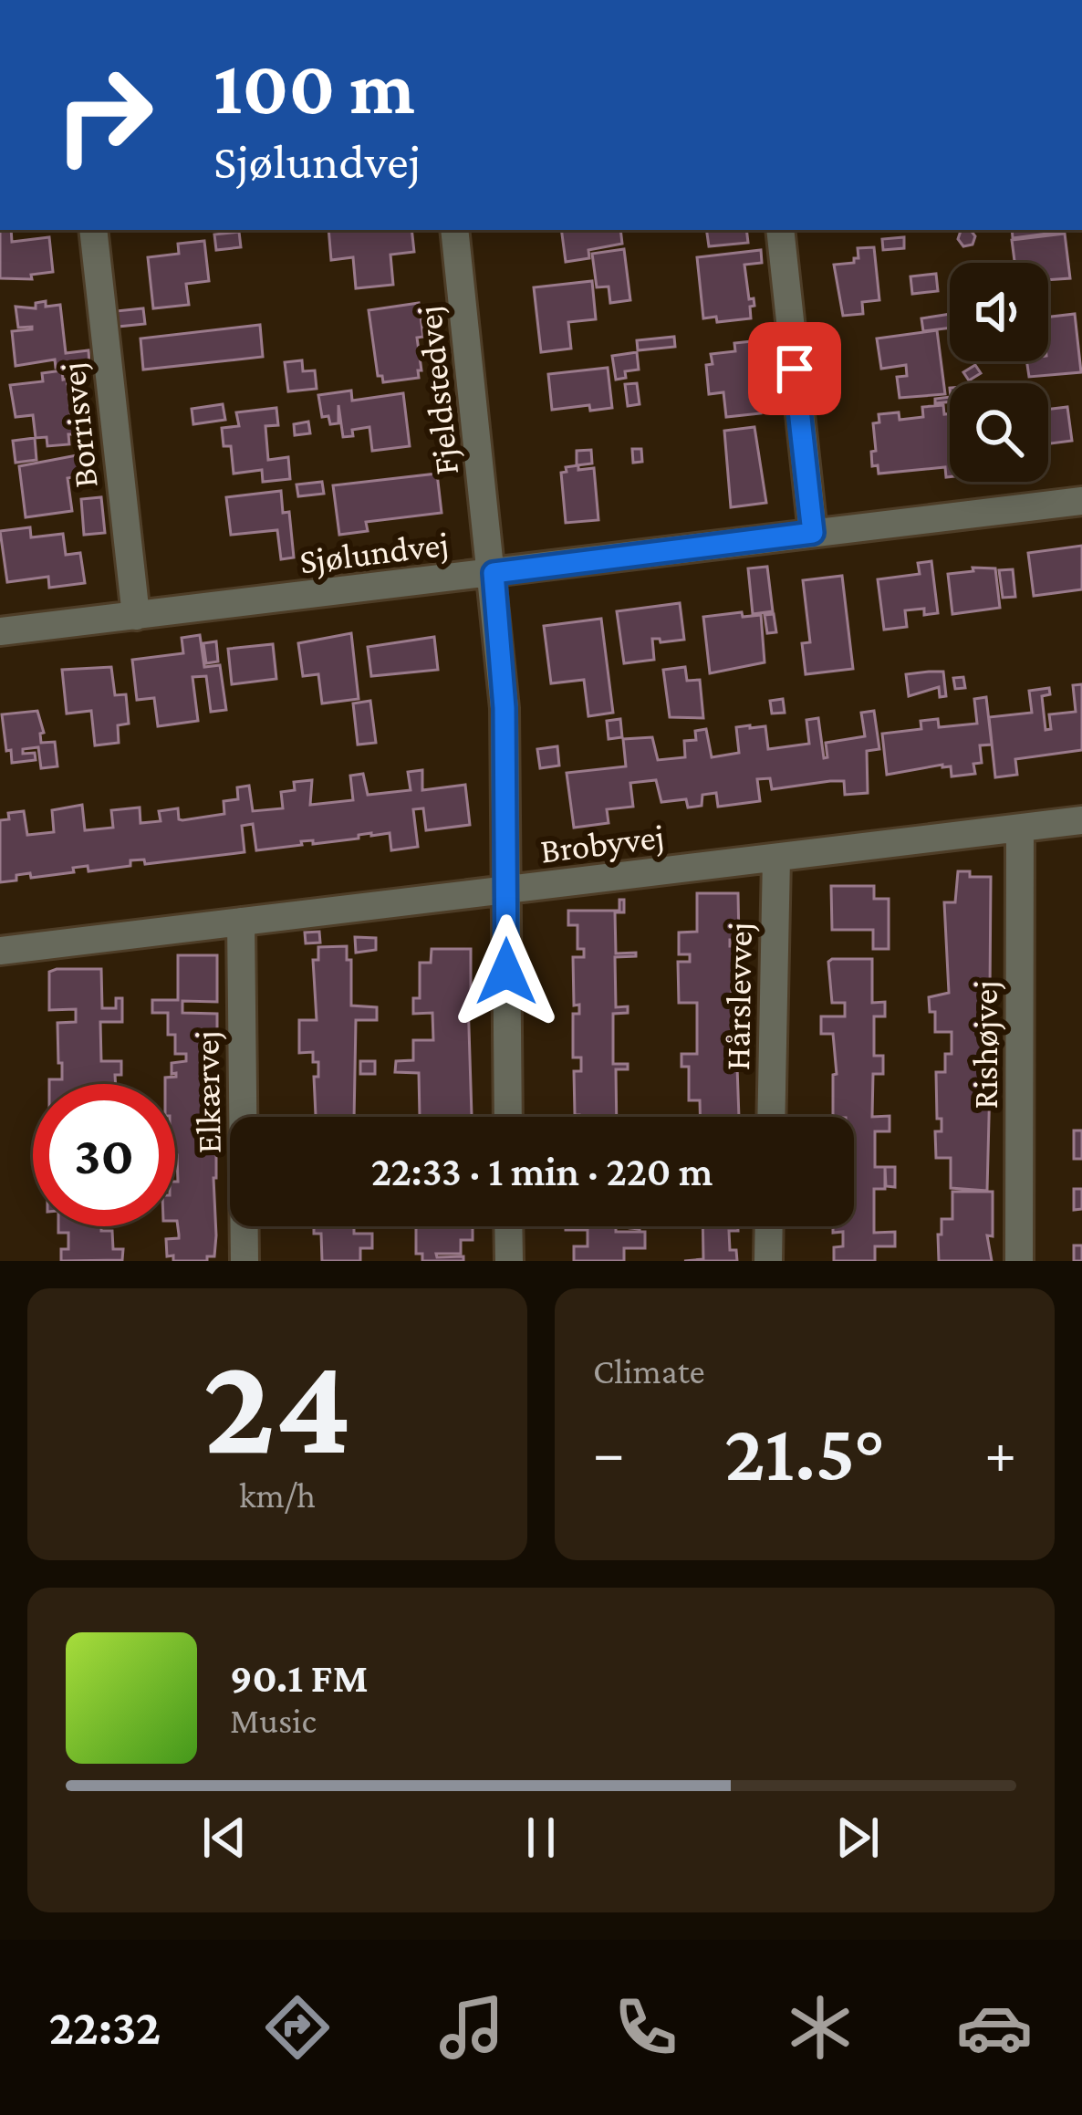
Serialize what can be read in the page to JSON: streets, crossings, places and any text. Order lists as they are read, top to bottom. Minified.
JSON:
{"streets":{"street":["Fjeldstedvej","Borrisvej","Sjølundvej","Brobyvej","Hårslevvej","Rishøjvej","Elkærvej"]},"crossings":[["Fjeldstedvej","Sjølundvej"],["Fjeldstedvej","Brobyvej"],["Borrisvej","Sjølundvej"],["Brobyvej","Hårslevvej"],["Brobyvej","Rishøjvej"],["Brobyvej","Elkærvej"]],"page":{"turn":["100 m","Sjølundvej"],"limit":"30","trip":"22:33 · 1 min · 220 m","tile":[["24","km/h"],"Climate"],"heat":["−","21.5°","+"],"song":["90.1 FM","Music"],"tabs":"22:32"}}
